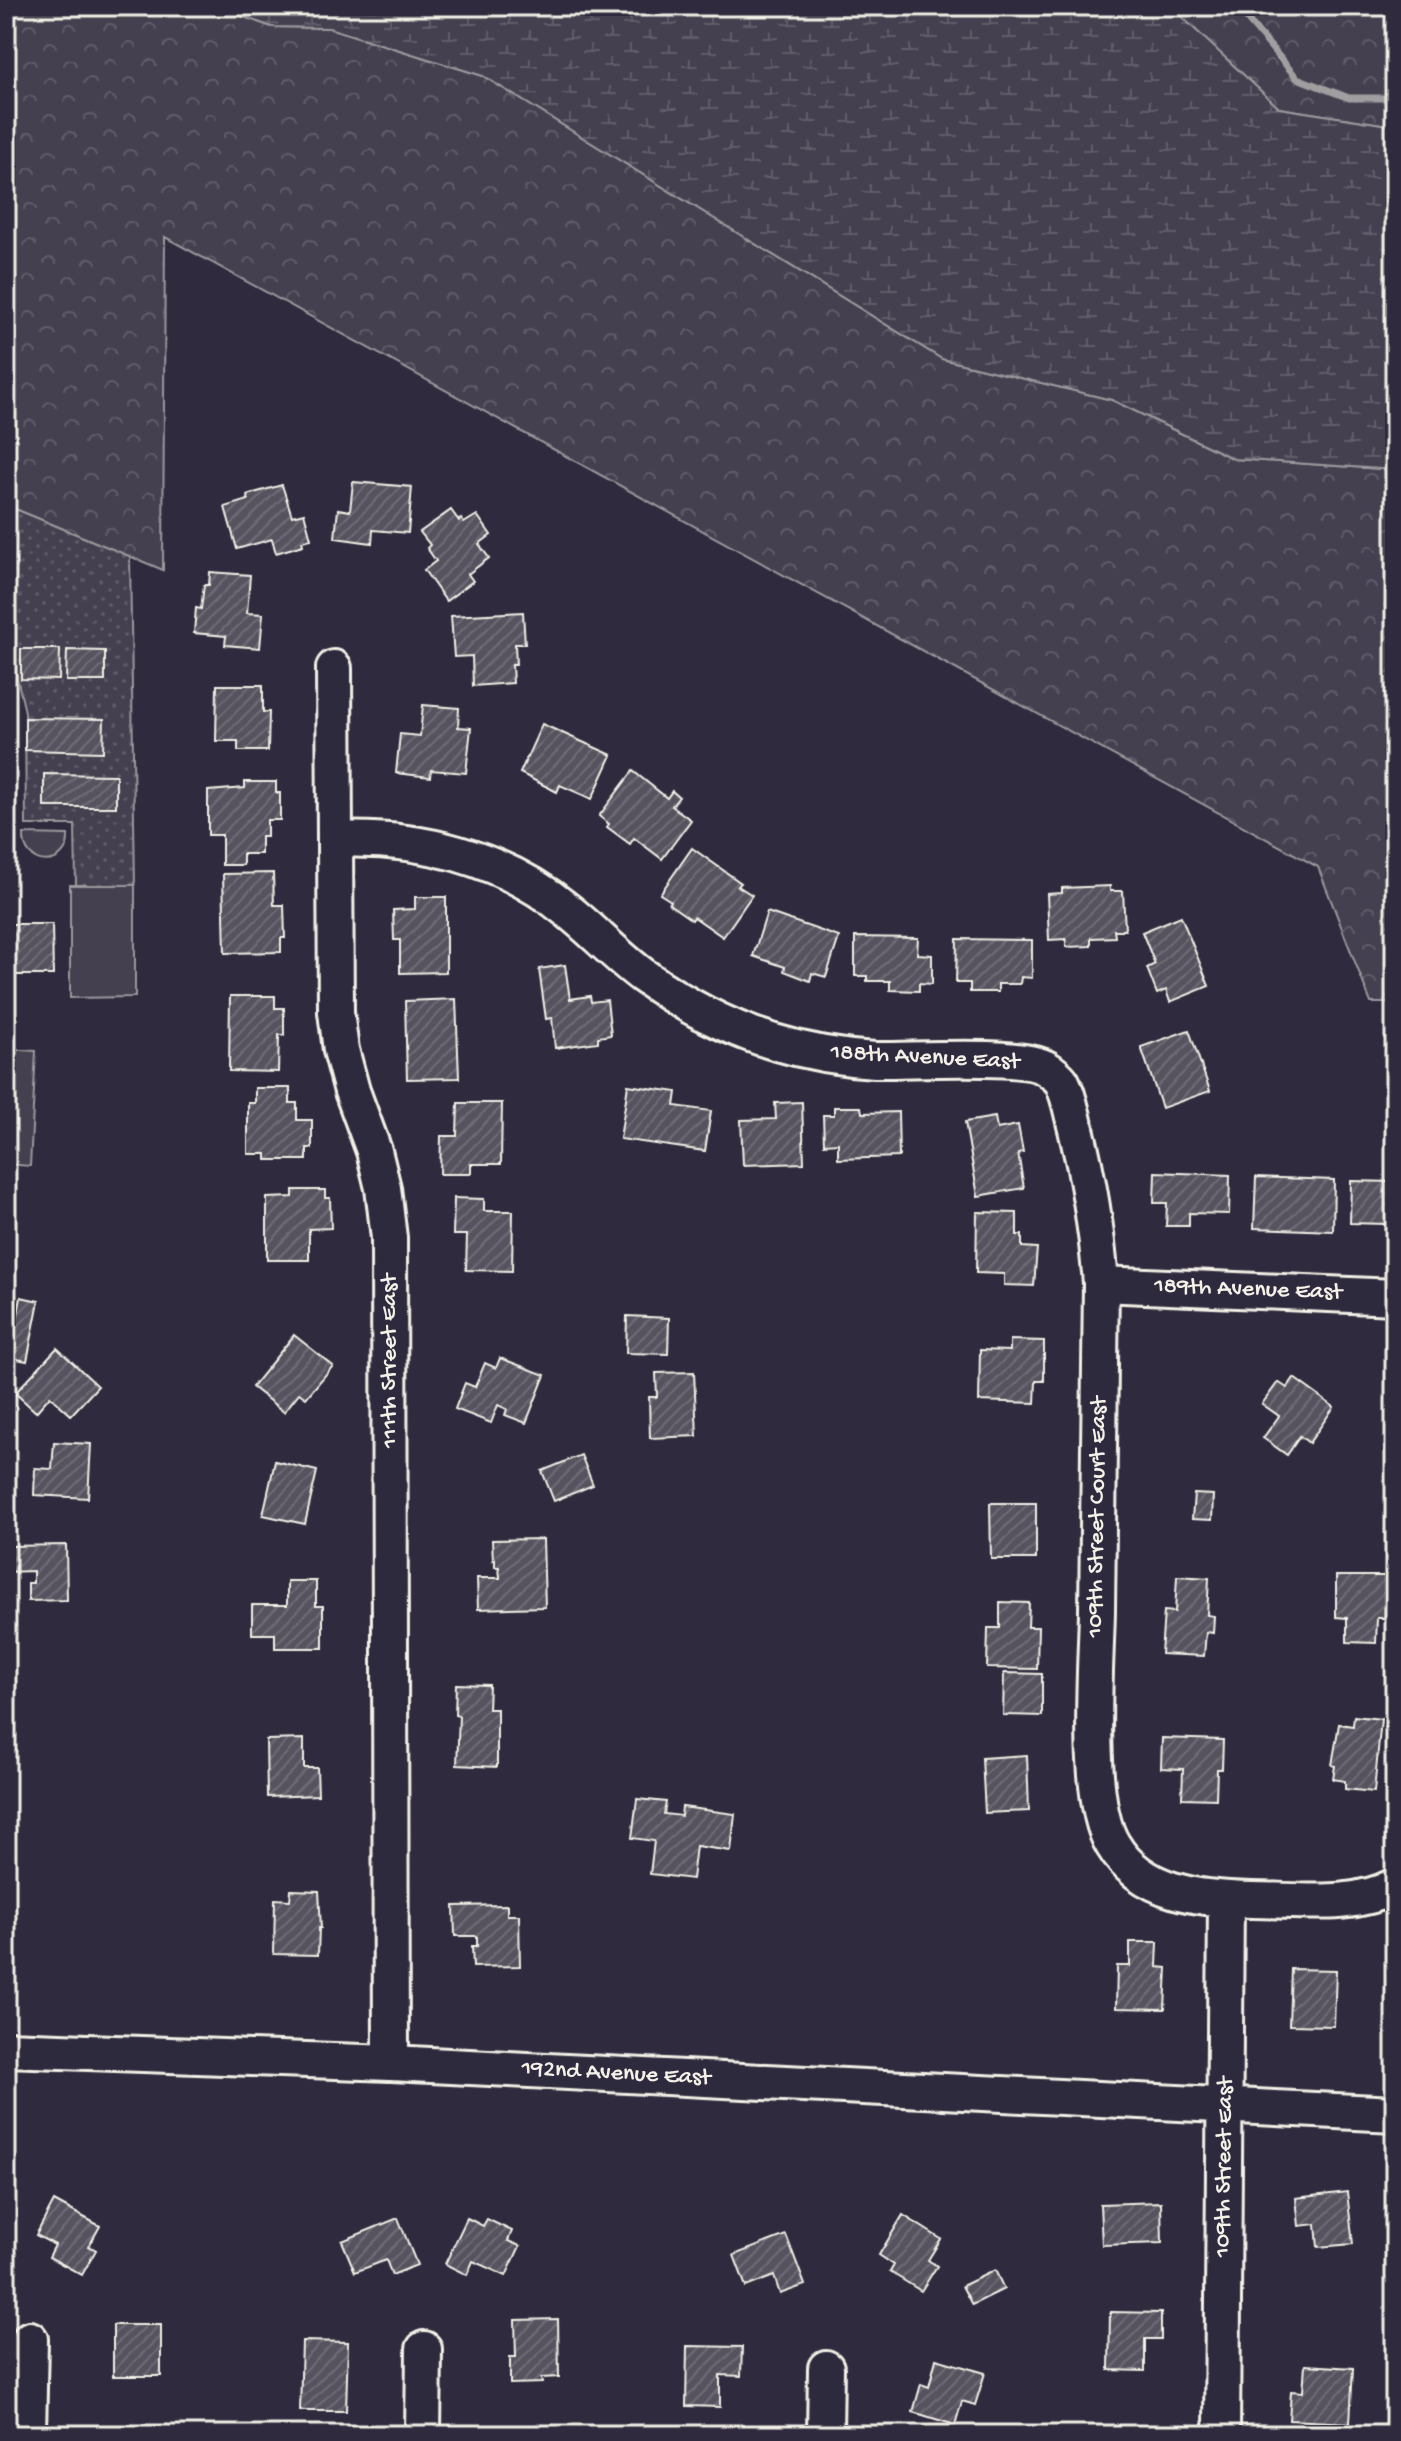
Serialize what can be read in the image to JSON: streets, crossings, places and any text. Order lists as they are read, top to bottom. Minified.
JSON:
{"streets":{"street":["188th Avenue East","189th Avenue East","111th Street East","109th Street Court East","192nd Avenue East","109th Street East"]},"crossings":[["188th Avenue East","111th Street East"],["188th Avenue East","109th Street Court East"],["189th Avenue East","109th Street Court East"],["111th Street East","192nd Avenue East"],["109th Street Court East","109th Street East"],["192nd Avenue East","109th Street East"]]}
